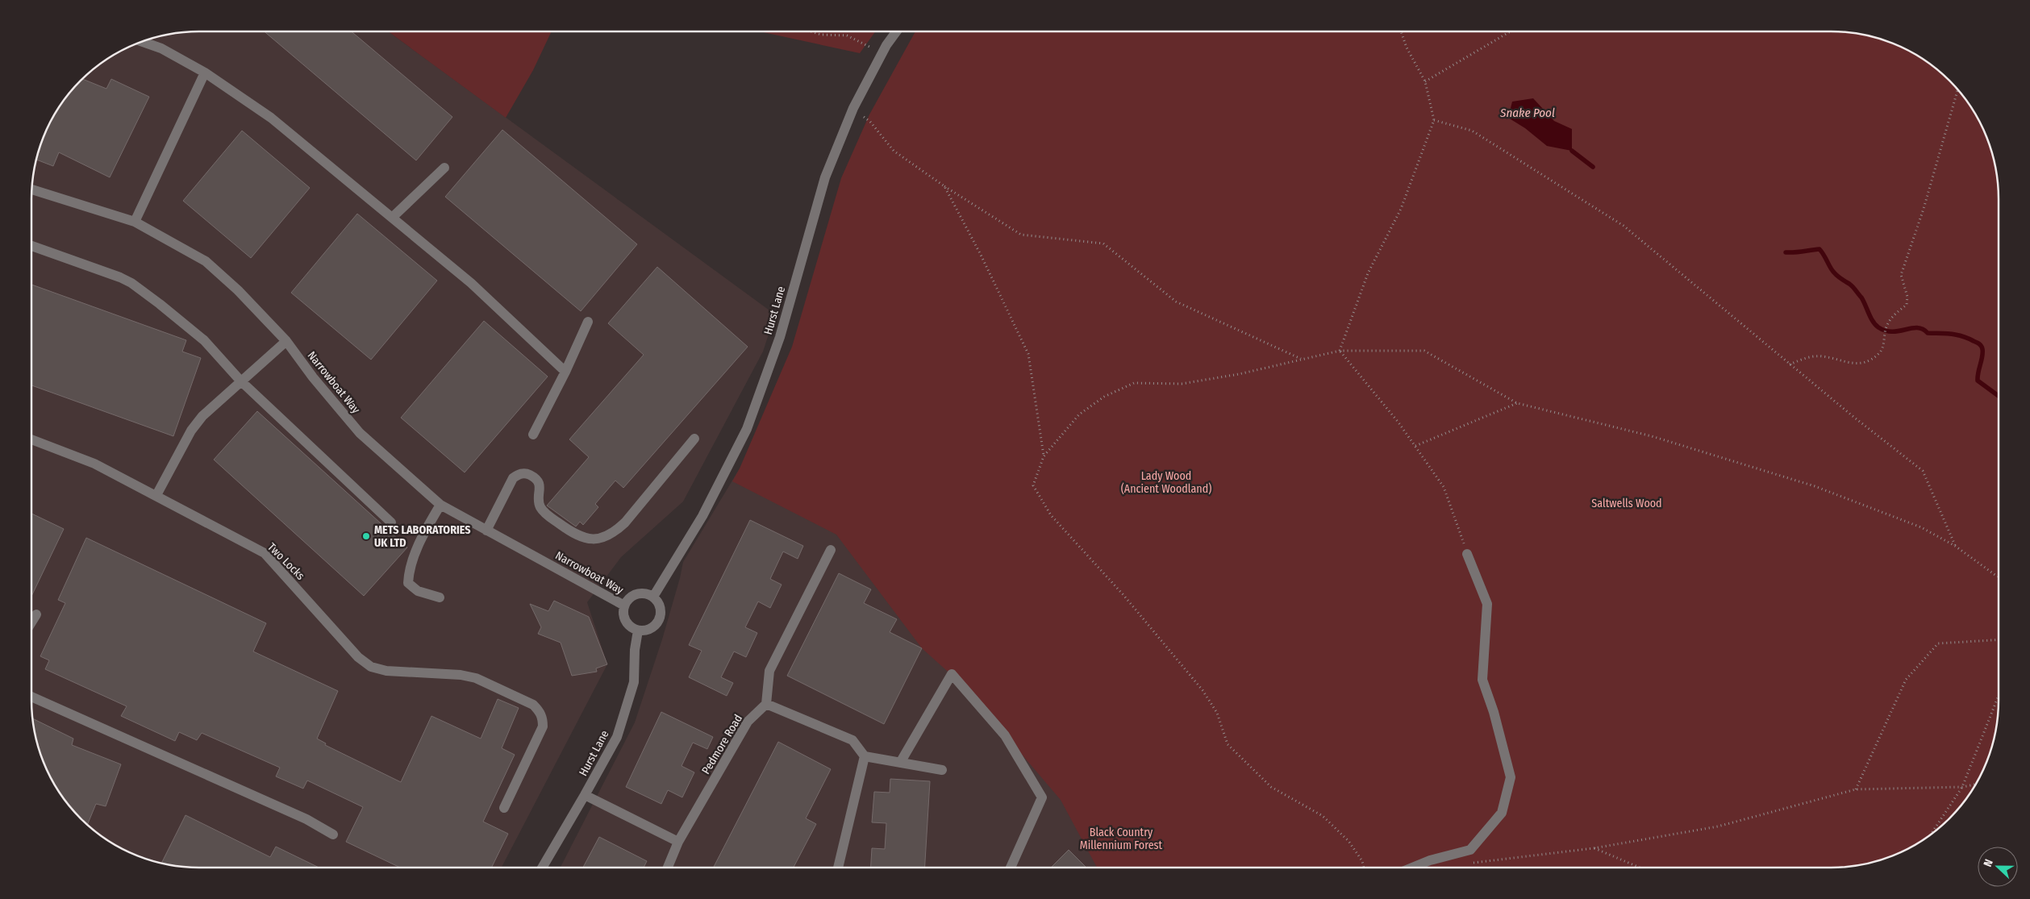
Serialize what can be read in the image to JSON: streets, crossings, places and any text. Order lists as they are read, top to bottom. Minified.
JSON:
{"streets":{"street":["Hurst Lane","Narrowboat Way","Two Locks","Pedmore Road"]},"crossings":[["Hurst Lane","Narrowboat Way"]],"water":["Snake Pool"],"parks":["Lady Wood (Ancient Woodland)","Saltwells Wood","Black Country Millennium Forest"],"places":["METS LABORATORIES UK LTD"],"north":"left"}
